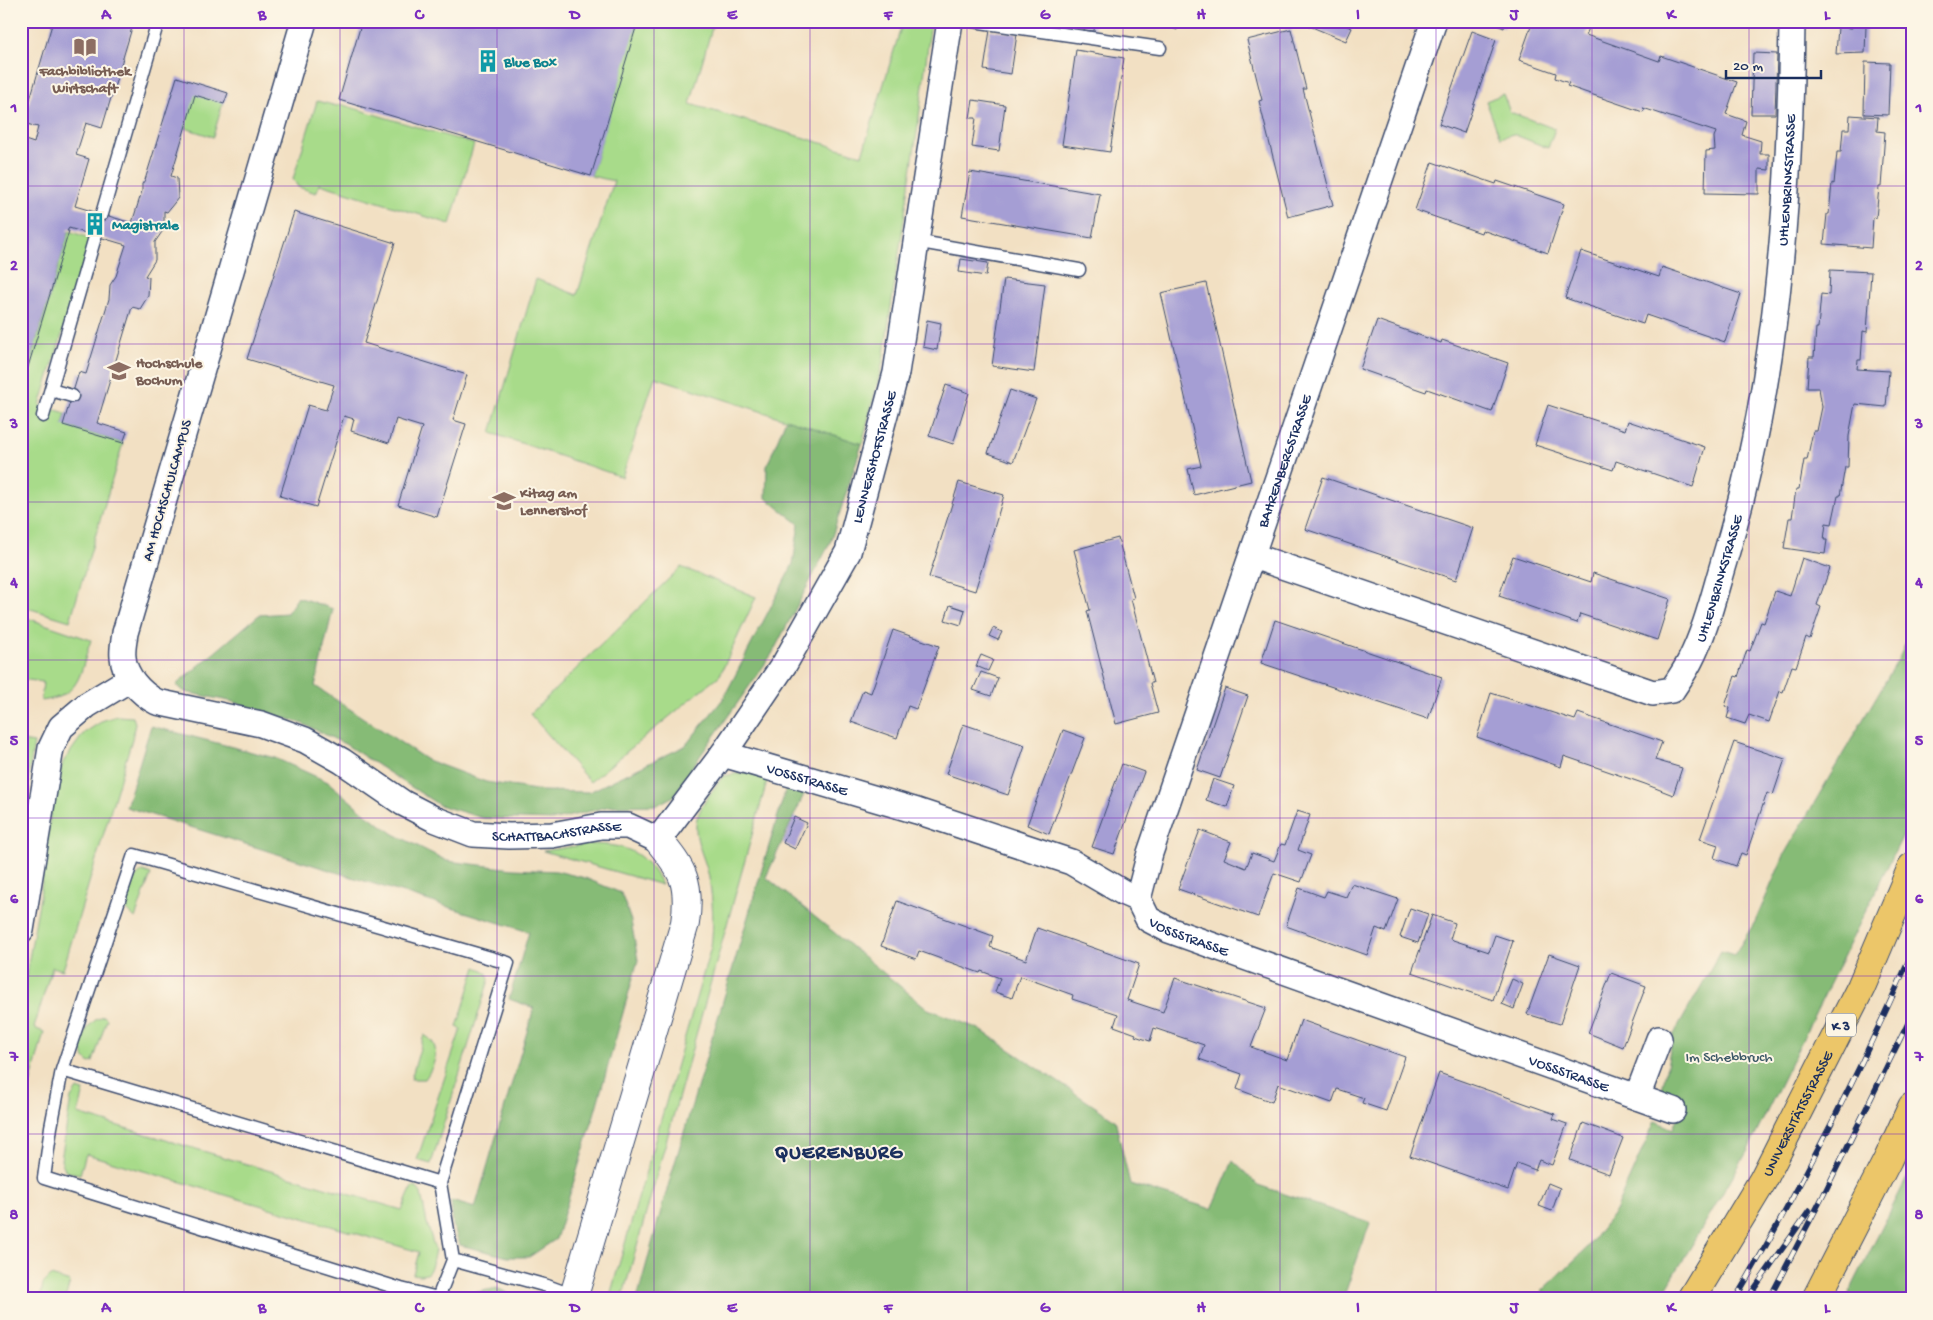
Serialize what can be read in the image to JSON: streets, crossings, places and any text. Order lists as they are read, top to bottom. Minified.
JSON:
{"streets":{"highway":["K 3","UNIVERSITÄTSSTRASSE"],"street":["UHLENBRINKSTRASSE","LENNERSHOFSTRASSE","BAHRENBERGSTRASSE","AM HOCHSCHULCAMPUS","VOSSSTRASSE","SCHATTBACHSTRASSE"]},"crossings":[["UHLENBRINKSTRASSE","BAHRENBERGSTRASSE"],["LENNERSHOFSTRASSE","VOSSSTRASSE"],["LENNERSHOFSTRASSE","SCHATTBACHSTRASSE"],["BAHRENBERGSTRASSE","VOSSSTRASSE"],["AM HOCHSCHULCAMPUS","SCHATTBACHSTRASSE"]],"districts":["QUERENBURG"],"parks":["Im Schebbruch"],"places":{"library":["Fachbibliothek Wirtschaft"],"building":["Blue Box","Magistrale"],"school or university":["Hochschule Bochum","Kitag am Lennershof"]},"scale_bar":"20 m","grid":{"columns":["A","B","C","D","E","F","G","H","I","J","K","L"],"rows":["1","2","3","4","5","6","7","8"]}}
